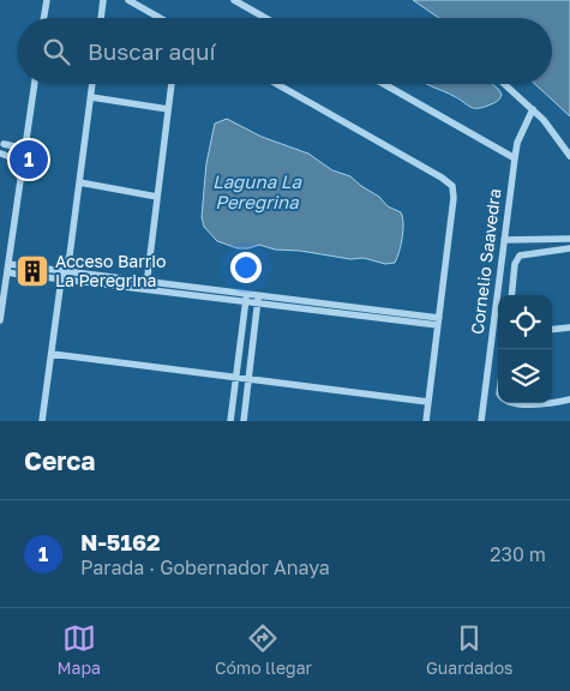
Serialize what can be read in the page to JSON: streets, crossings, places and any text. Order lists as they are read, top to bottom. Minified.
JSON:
{"streets":{"street":["Cornelio Saavedra"]},"water":["Laguna La Peregrina"],"places":{"building":["Acceso Barrio La Peregrina"]},"page":{"search":"Buscar aquí","pins":"1","heading":"Cerca","list":[{"mark":"1","name":"N-5162","note":"Parada · Gobernador Anaya","value":"230 m"}],"nav":["Mapa","Cómo llegar","Guardados"]}}
